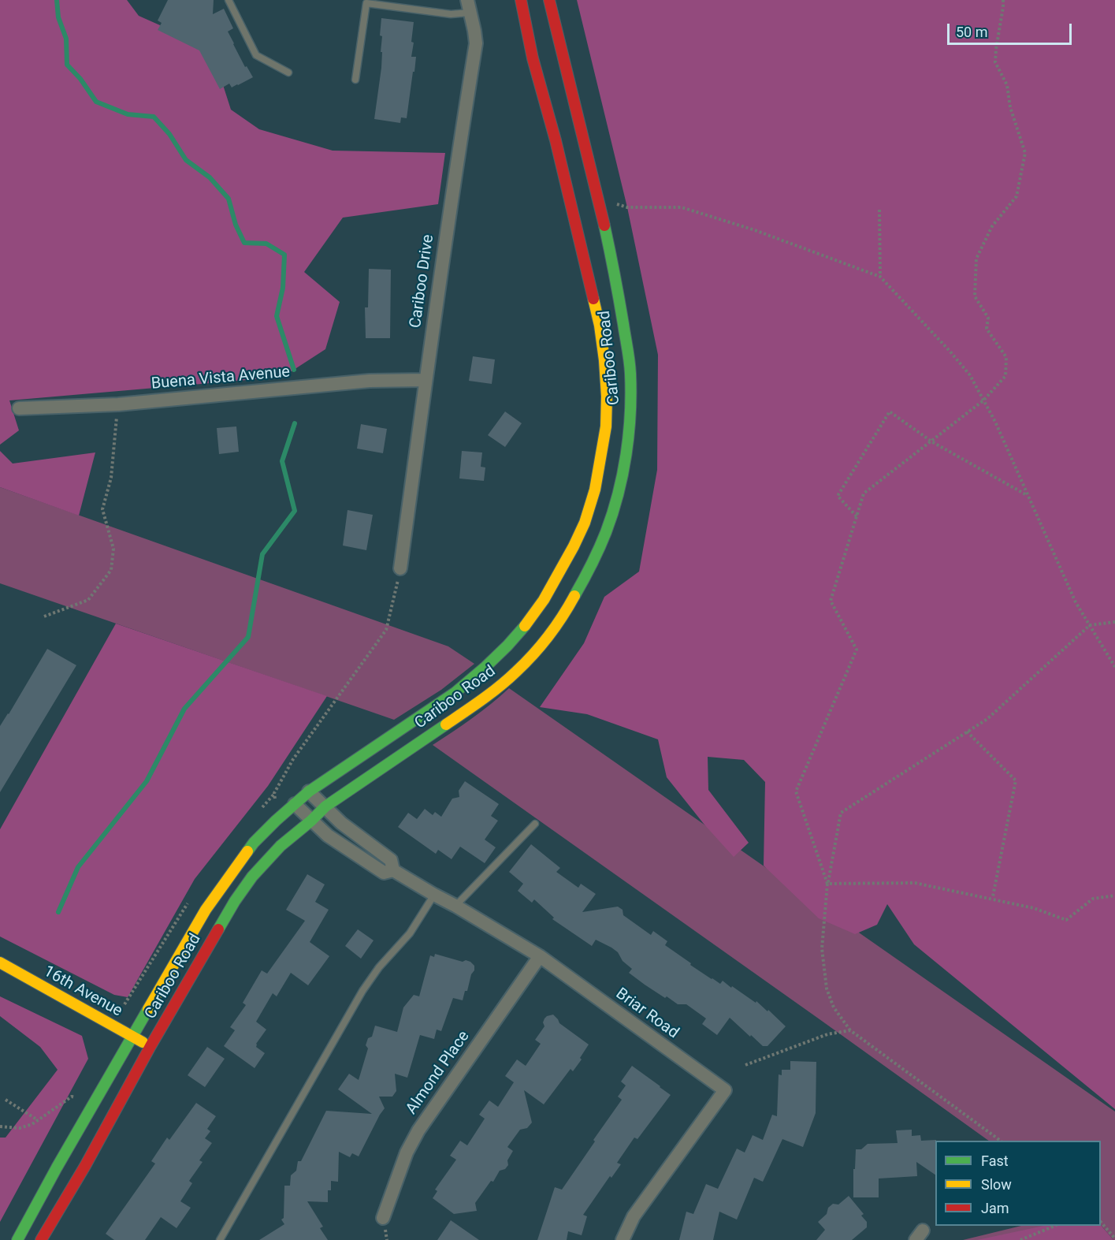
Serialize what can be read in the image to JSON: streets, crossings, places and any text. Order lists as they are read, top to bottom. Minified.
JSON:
{"streets":{"street":["Cariboo Drive","Cariboo Road","Buena Vista Avenue","16th Avenue","Briar Road","Almond Place"]},"crossings":[["Cariboo Drive","Buena Vista Avenue"],["Cariboo Road","16th Avenue"],["Cariboo Road","Briar Road"],["Briar Road","Almond Place"]],"legend":["Fast","Slow","Jam"],"scale_bar":"50 m"}
